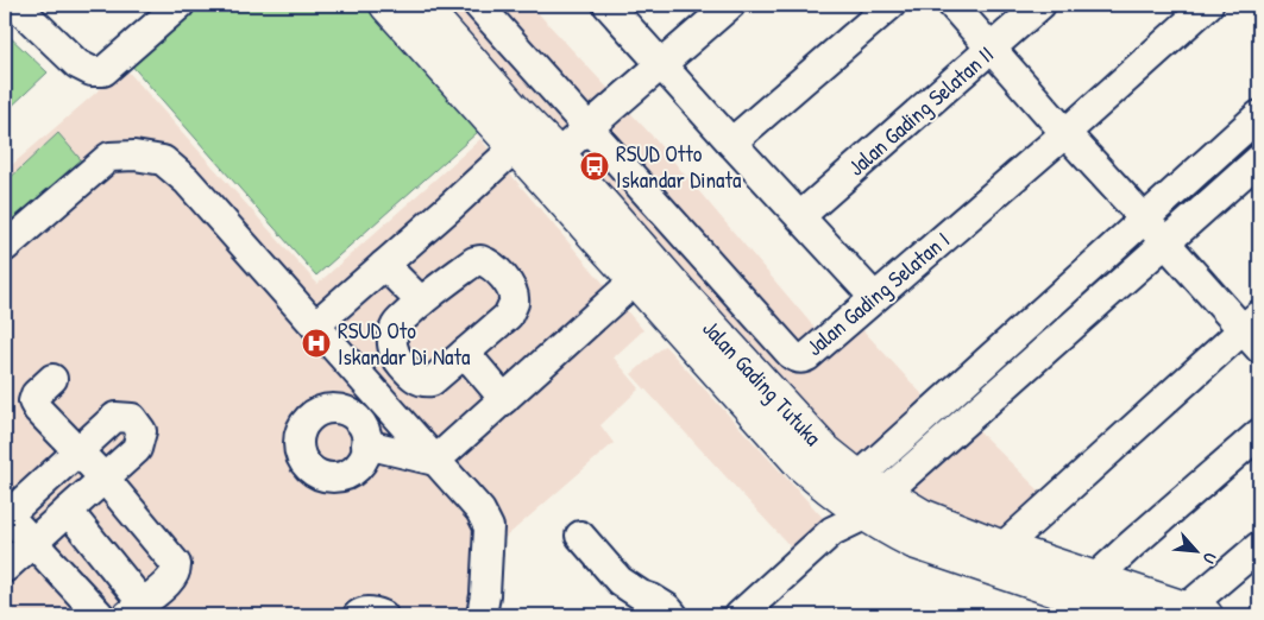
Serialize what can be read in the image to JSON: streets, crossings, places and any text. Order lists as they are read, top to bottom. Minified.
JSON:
{"streets":{"main road":["Jalan Gading Tutuka"],"street":["Jalan Gading Selatan II","Jalan Gading Selatan I"]},"places":{"bus stop":["RSUD Otto Iskandar Dinata"],"hospital":["RSUD Oto Iskandar Di Nata"]},"north":"bottom right"}
